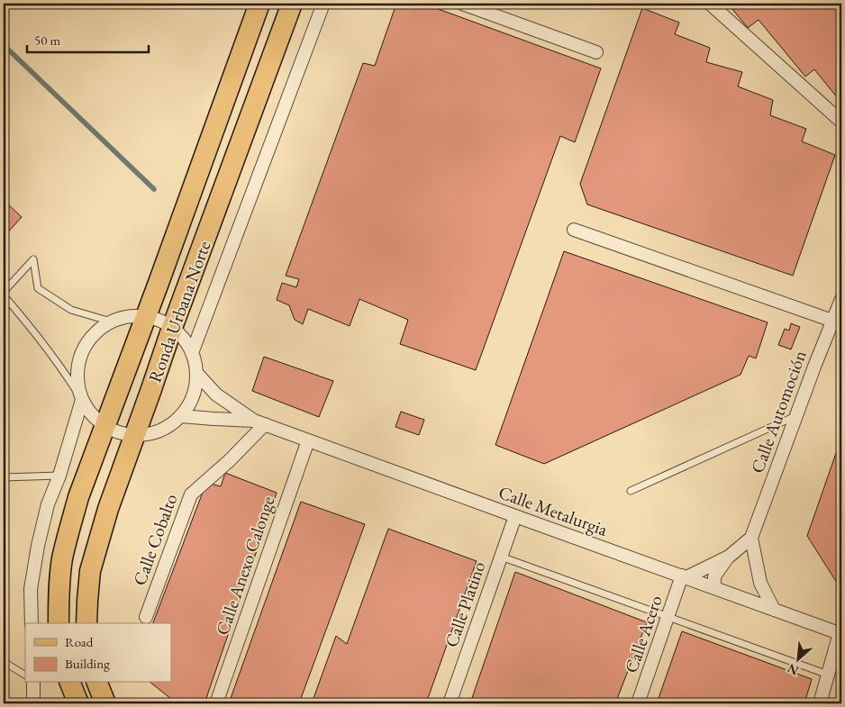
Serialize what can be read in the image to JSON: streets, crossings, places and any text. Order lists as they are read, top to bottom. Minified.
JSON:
{"streets":{"main road":["Ronda Urbana Norte"],"street":["Calle Automoción","Calle Metalurgia","Calle Cobalto","Calle Anexo Calonge","Calle Platino","Calle Acero"]},"crossings":[["Calle Metalurgia","Calle Cobalto"],["Calle Metalurgia","Calle Anexo Calonge"],["Calle Metalurgia","Calle Platino"],["Calle Metalurgia","Calle Acero"]],"legend":["Road","Building"],"scale_bar":"50 m","north":"bottom left"}
